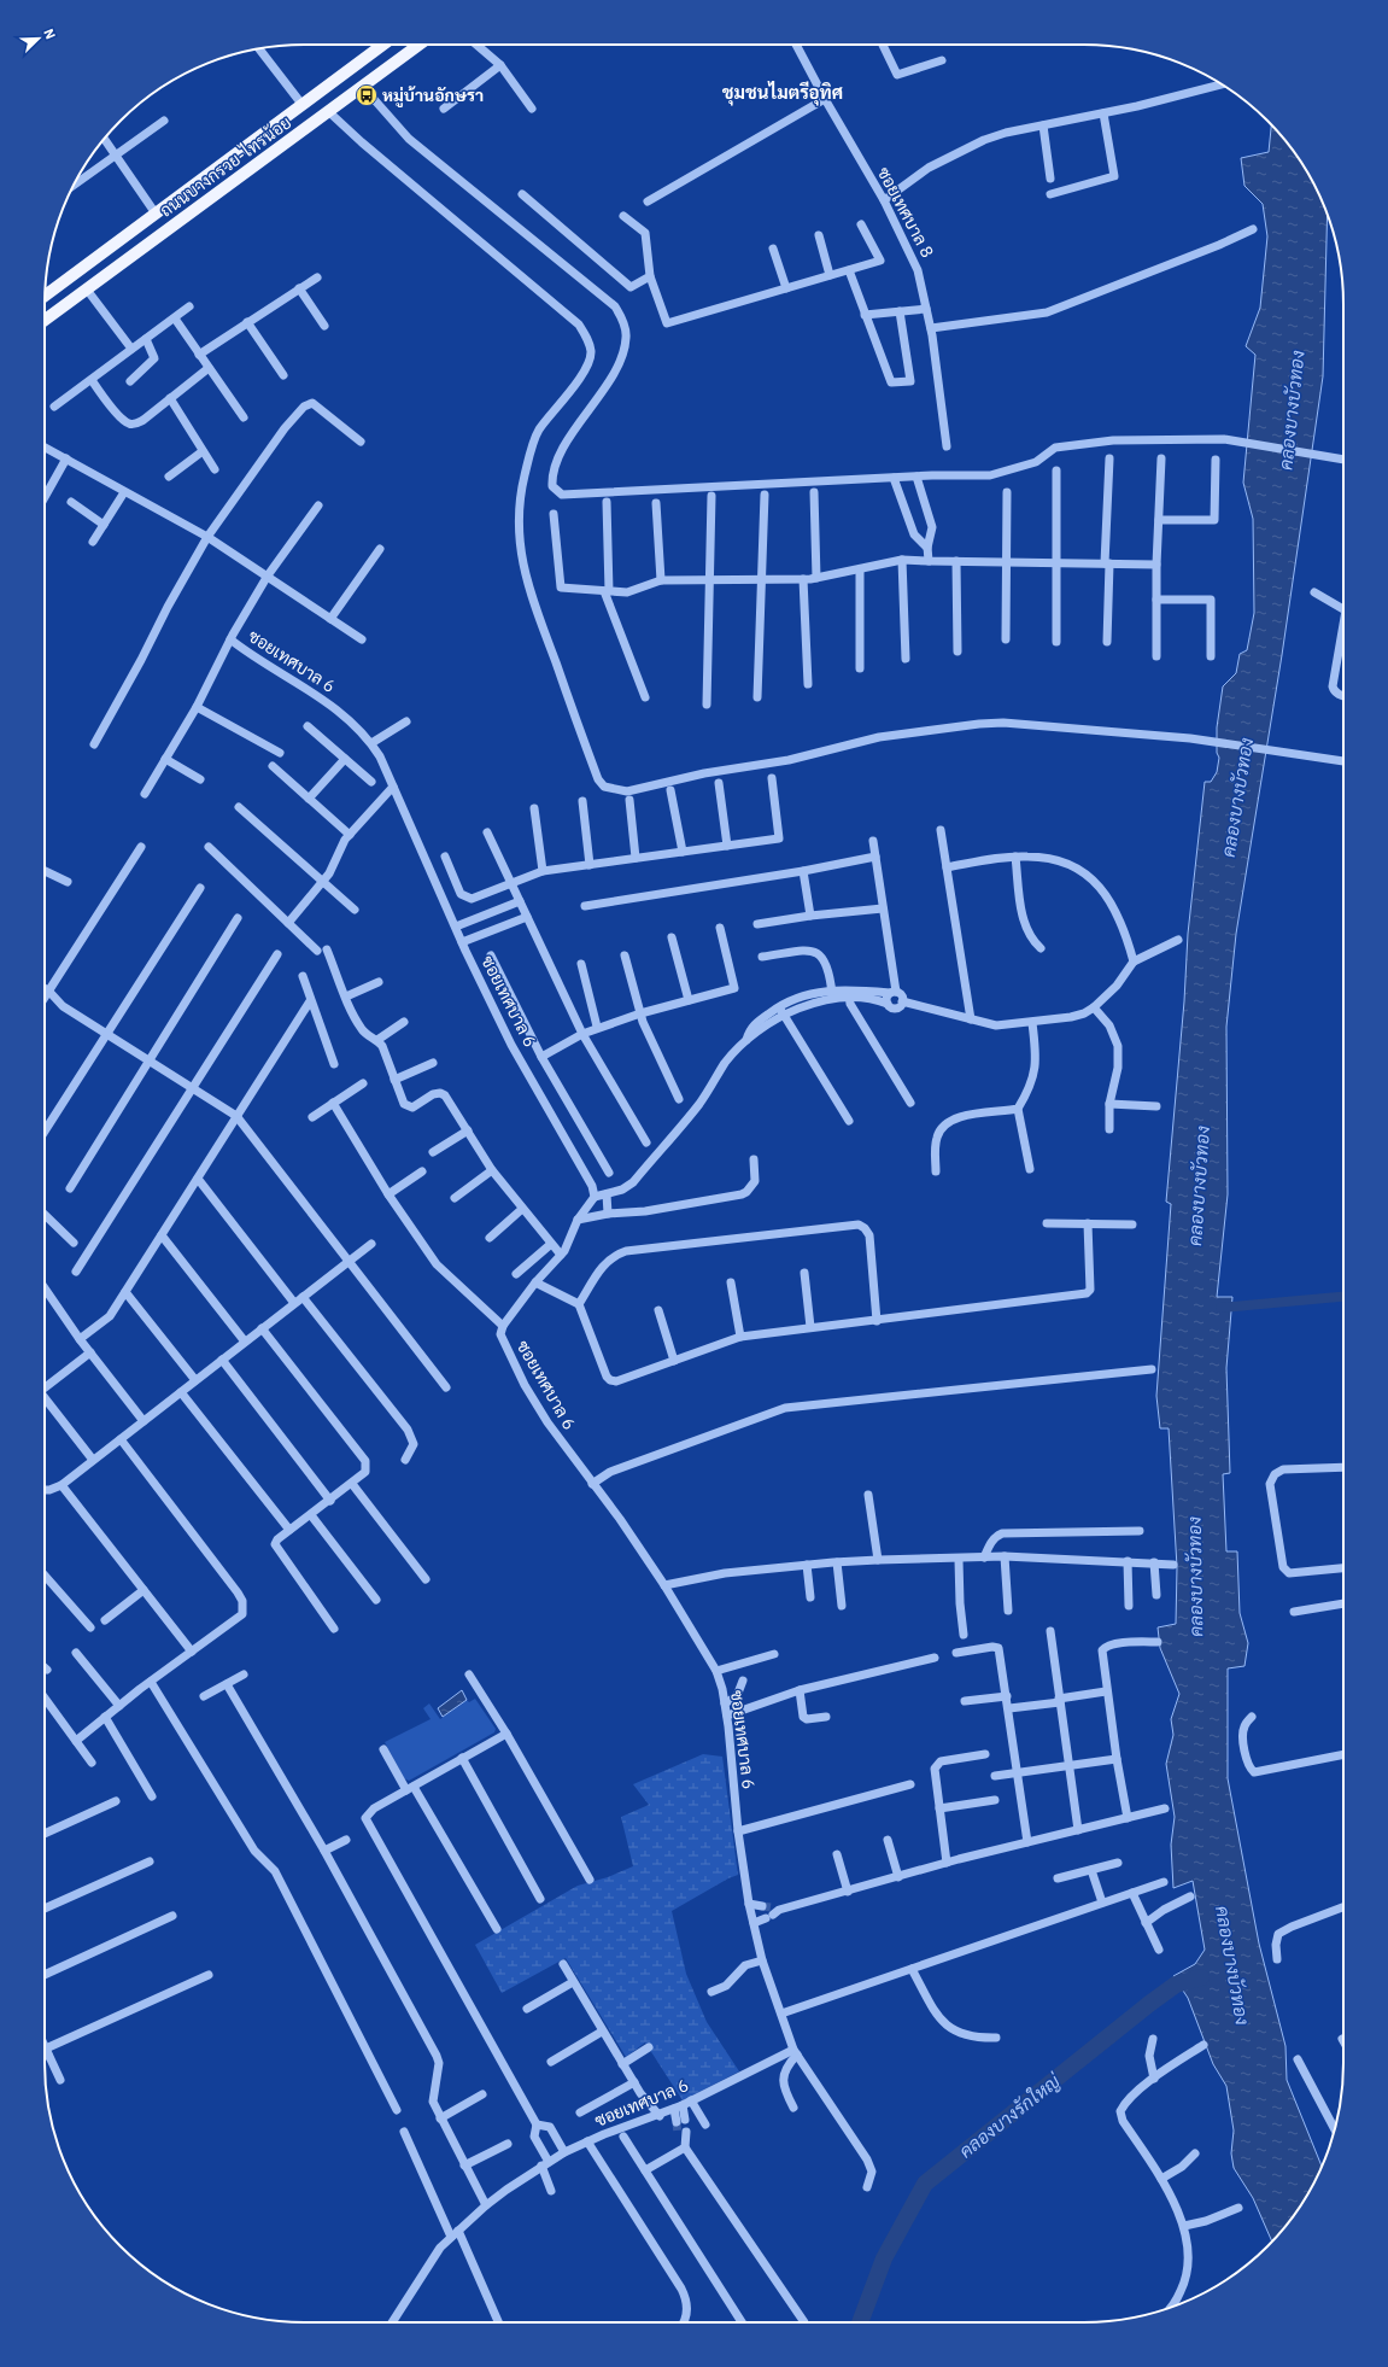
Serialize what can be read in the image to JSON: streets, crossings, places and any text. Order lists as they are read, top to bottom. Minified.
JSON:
{"streets":{"main road":["ถนนบางกรวย-ไทรน้อย"],"street":["ซอยเทศบาล 8","ซอยเทศบาล 6"]},"districts":["ชุมชนไมตรีอุทิศ"],"water":["คลองบางบัวทอง","คลองบางรักใหญ่"],"places":{"bus stop":["หมู่บ้านอักษรา"]},"north":"top right"}
